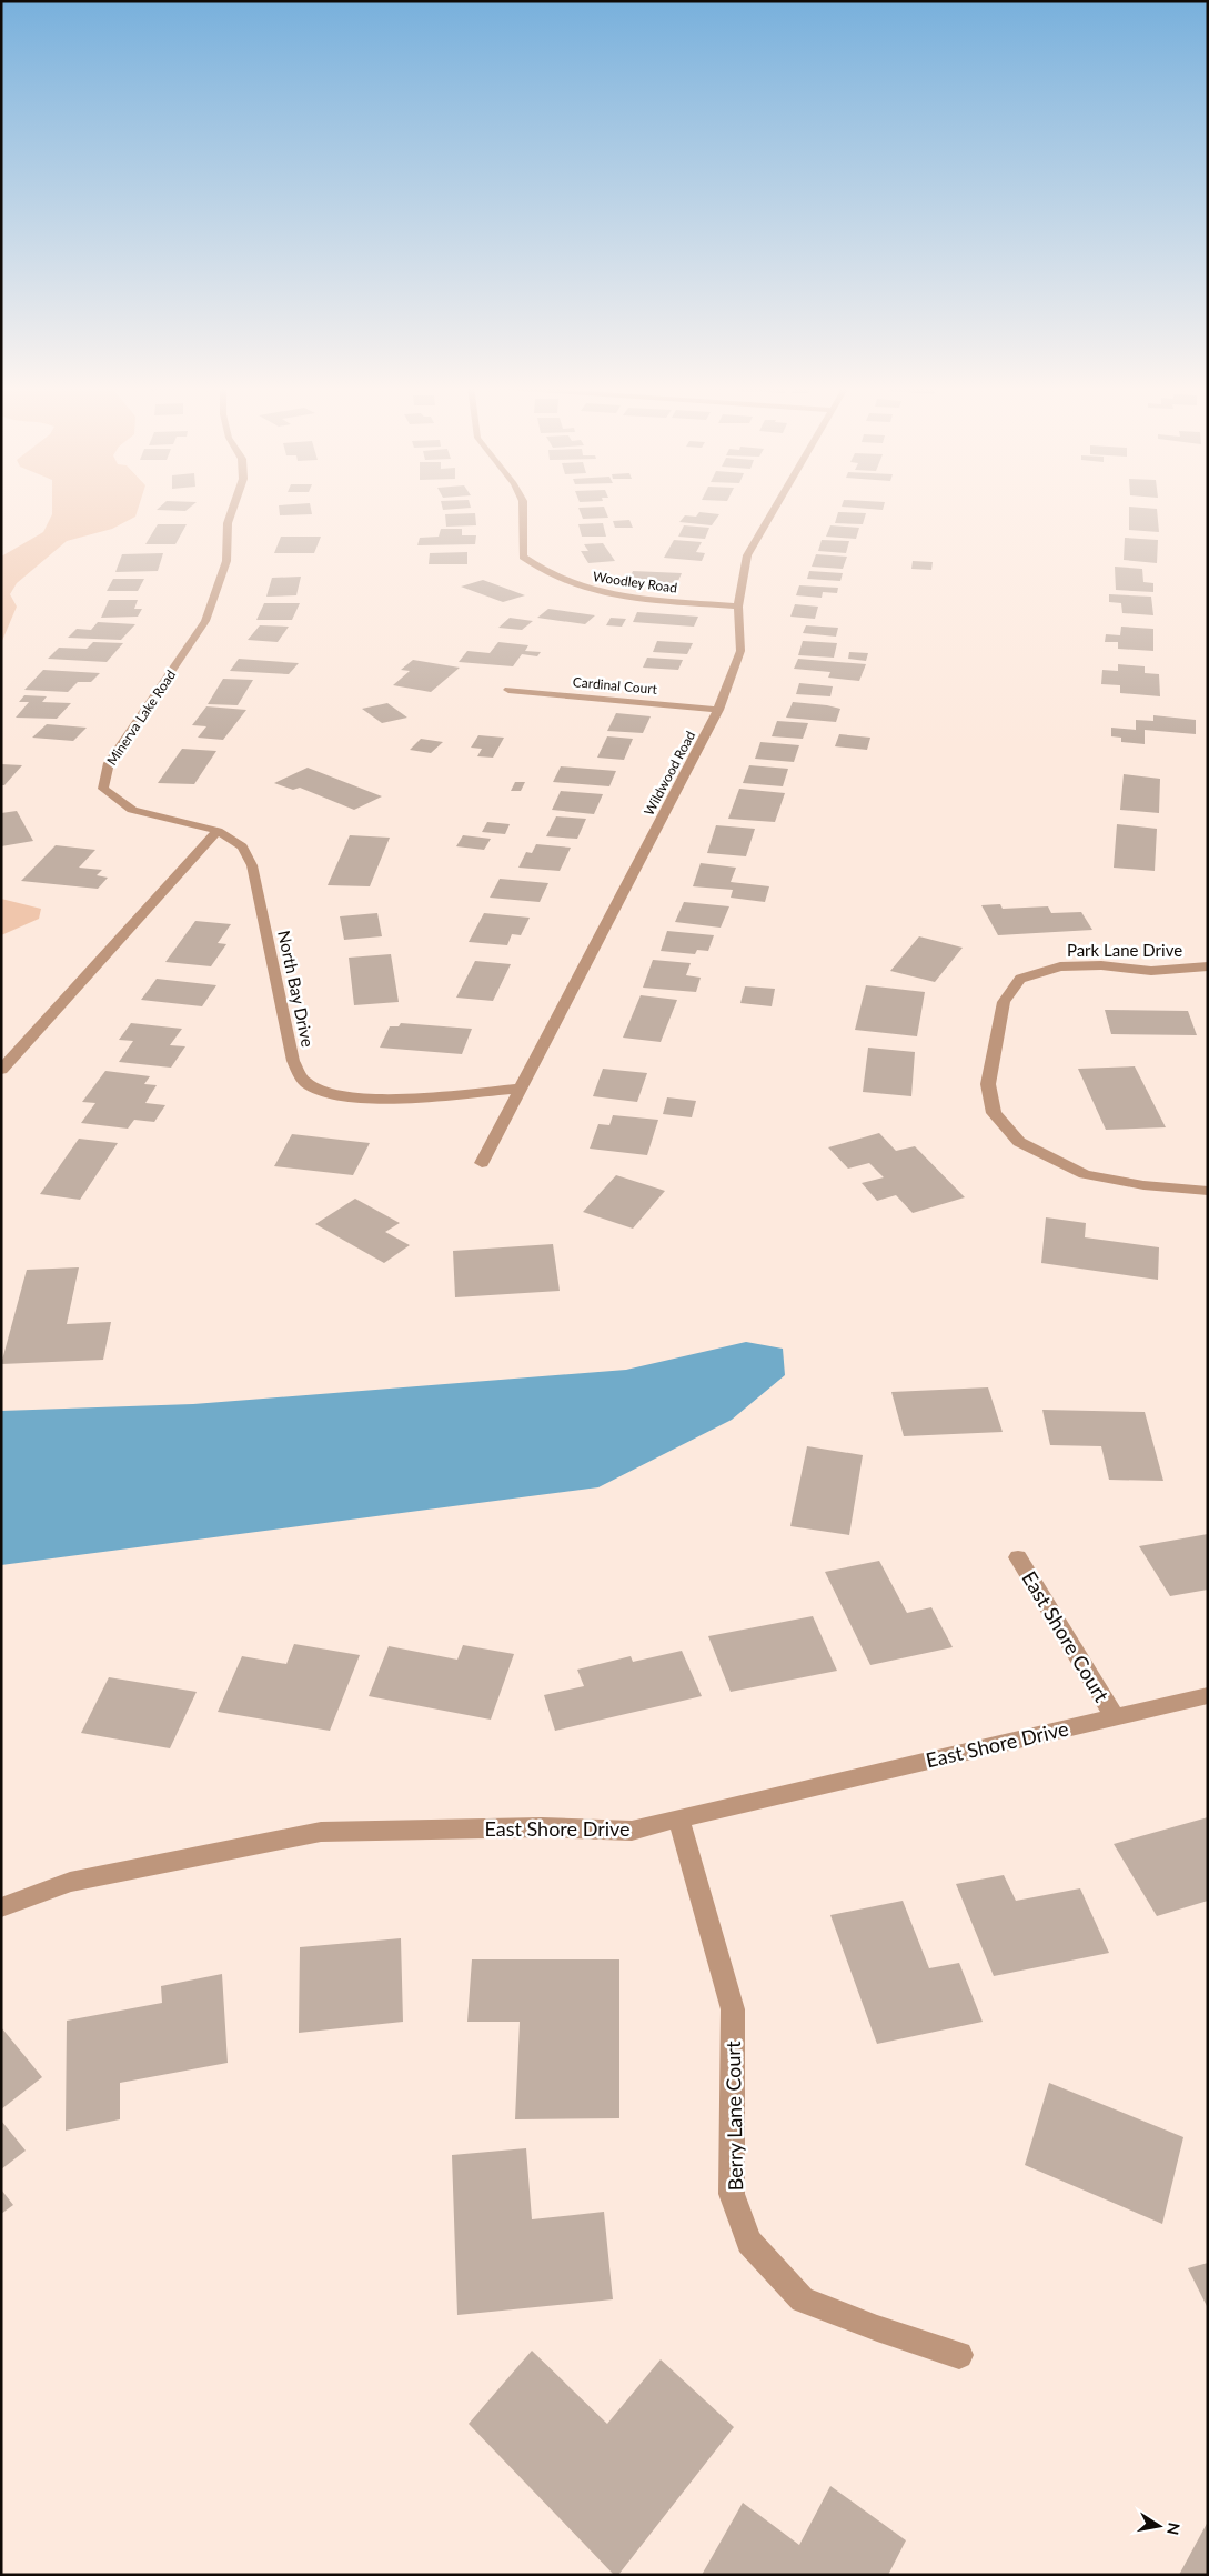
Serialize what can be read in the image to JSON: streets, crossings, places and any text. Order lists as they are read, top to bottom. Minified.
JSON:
{"streets":{"street":["Woodley Road","Cardinal Court","Minerva Lake Road","Wildwood Road","Park Lane Drive","North Bay Drive","East Shore Court","East Shore Drive","Berry Lane Court"]},"crossings":[["Woodley Road","Wildwood Road"],["Cardinal Court","Wildwood Road"],["Minerva Lake Road","North Bay Drive"],["Wildwood Road","North Bay Drive"],["East Shore Court","East Shore Drive"],["East Shore Drive","Berry Lane Court"]],"north":"right"}
